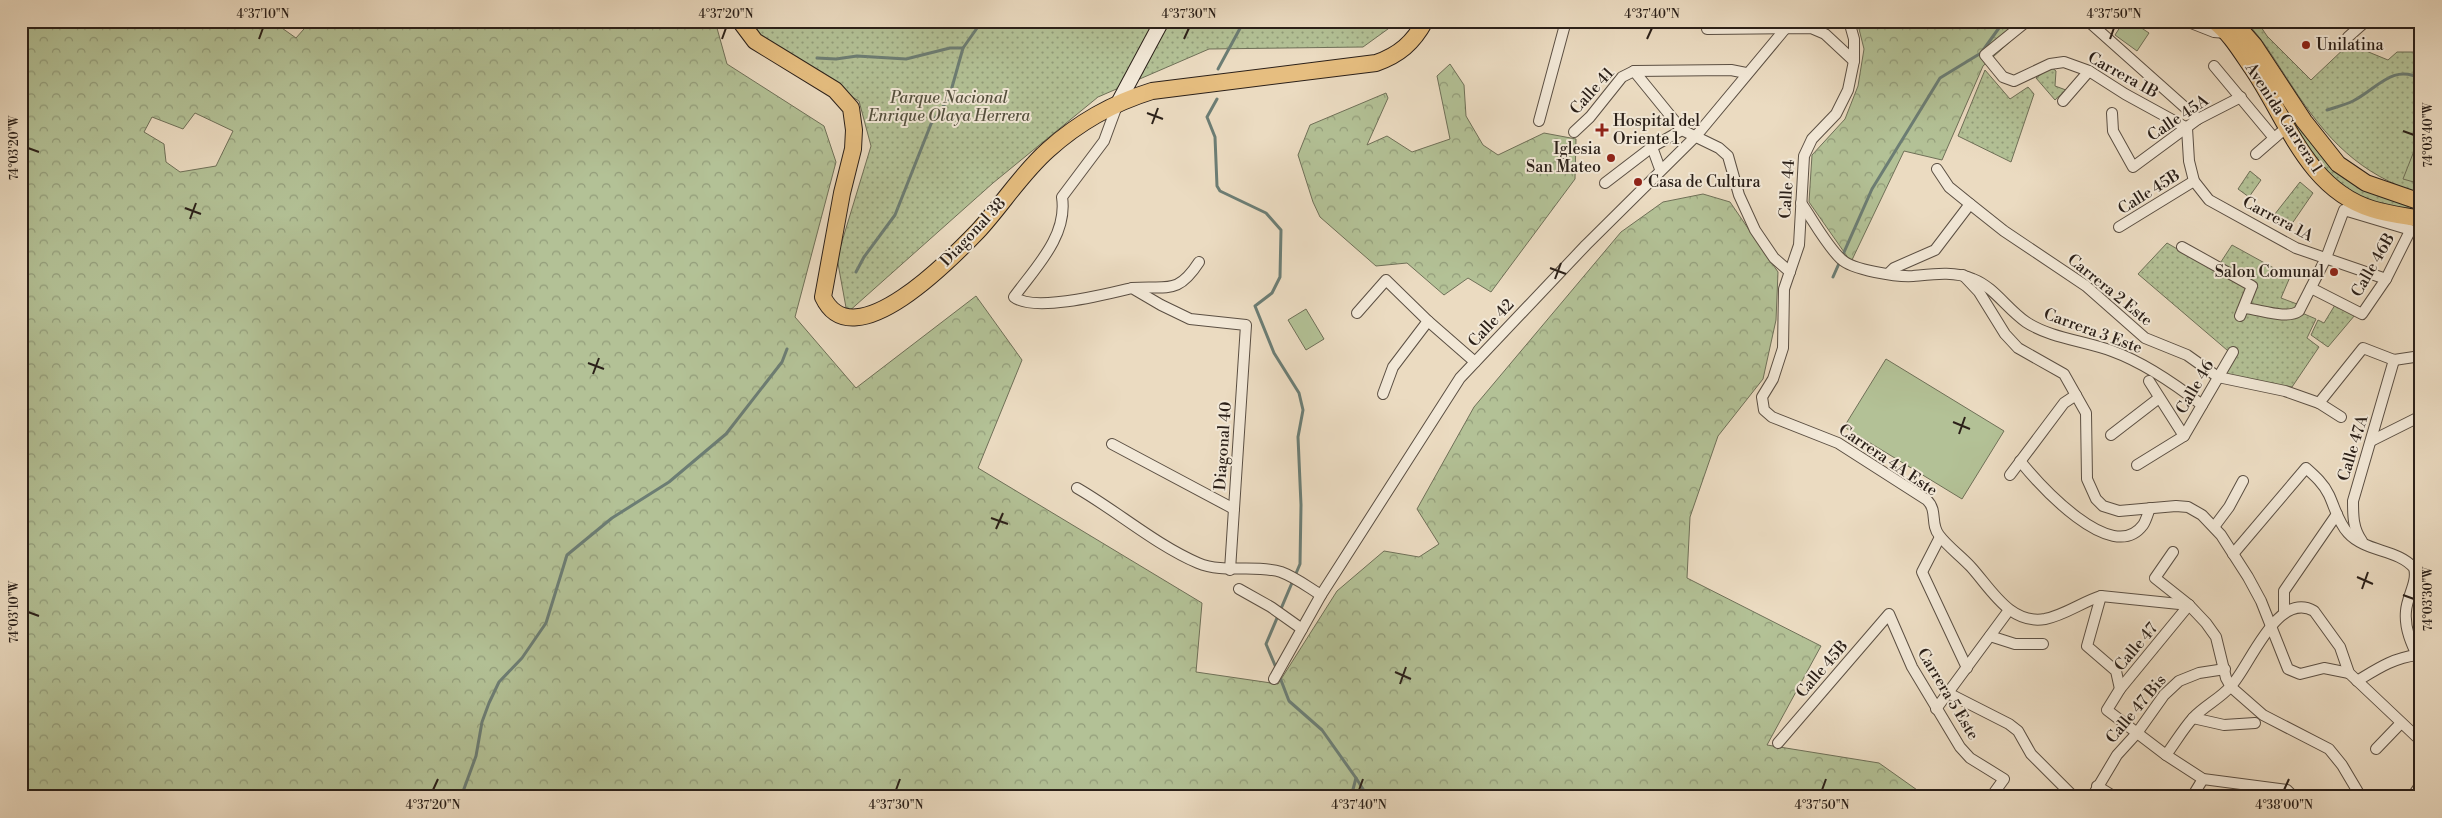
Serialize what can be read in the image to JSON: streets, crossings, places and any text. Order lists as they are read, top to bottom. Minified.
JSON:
{"streets":{"main road":["Avenida Carrera 1","Diagonal 38"],"street":["Carrera 1B","Calle 41","Calle 45A","Calle 44","Calle 45B","Carrera 1A","Calle 46B","Carrera 2 Este","Calle 42","Carrera 3 Este","Calle 46","Diagonal 40","Calle 47A","Carrera 4A Este","Calle 47","Carrera 5 Este","Calle 47 Bis"]},"crossings":[["Carrera 1B","Calle 45A"],["Avenida Carrera 1","Calle 46B"],["Calle 44","Carrera 3 Este"],["Calle 44","Carrera 4A Este"],["Calle 45B","Carrera 1A"],["Calle 45B","Carrera 5 Este"],["Carrera 1A","Calle 46B"],["Carrera 2 Este","Calle 46"],["Carrera 3 Este","Calle 46"],["Calle 47","Calle 47 Bis"]],"parks":["Parque Nacional Enrique Olaya Herrera"],"places":{"other":["Unilatina","Iglesia San Mateo","Casa de Cultura","Salon Comunal"],"health":["Hospital del Oriente 1"]},"coordinates":["4°37'10\"N","4°37'20\"N","4°37'30\"N","4°37'40\"N","4°37'50\"N","74°03'40\"W","74°03'20\"W","74°03'30\"W","74°03'10\"W","4°38'00\"N"]}
